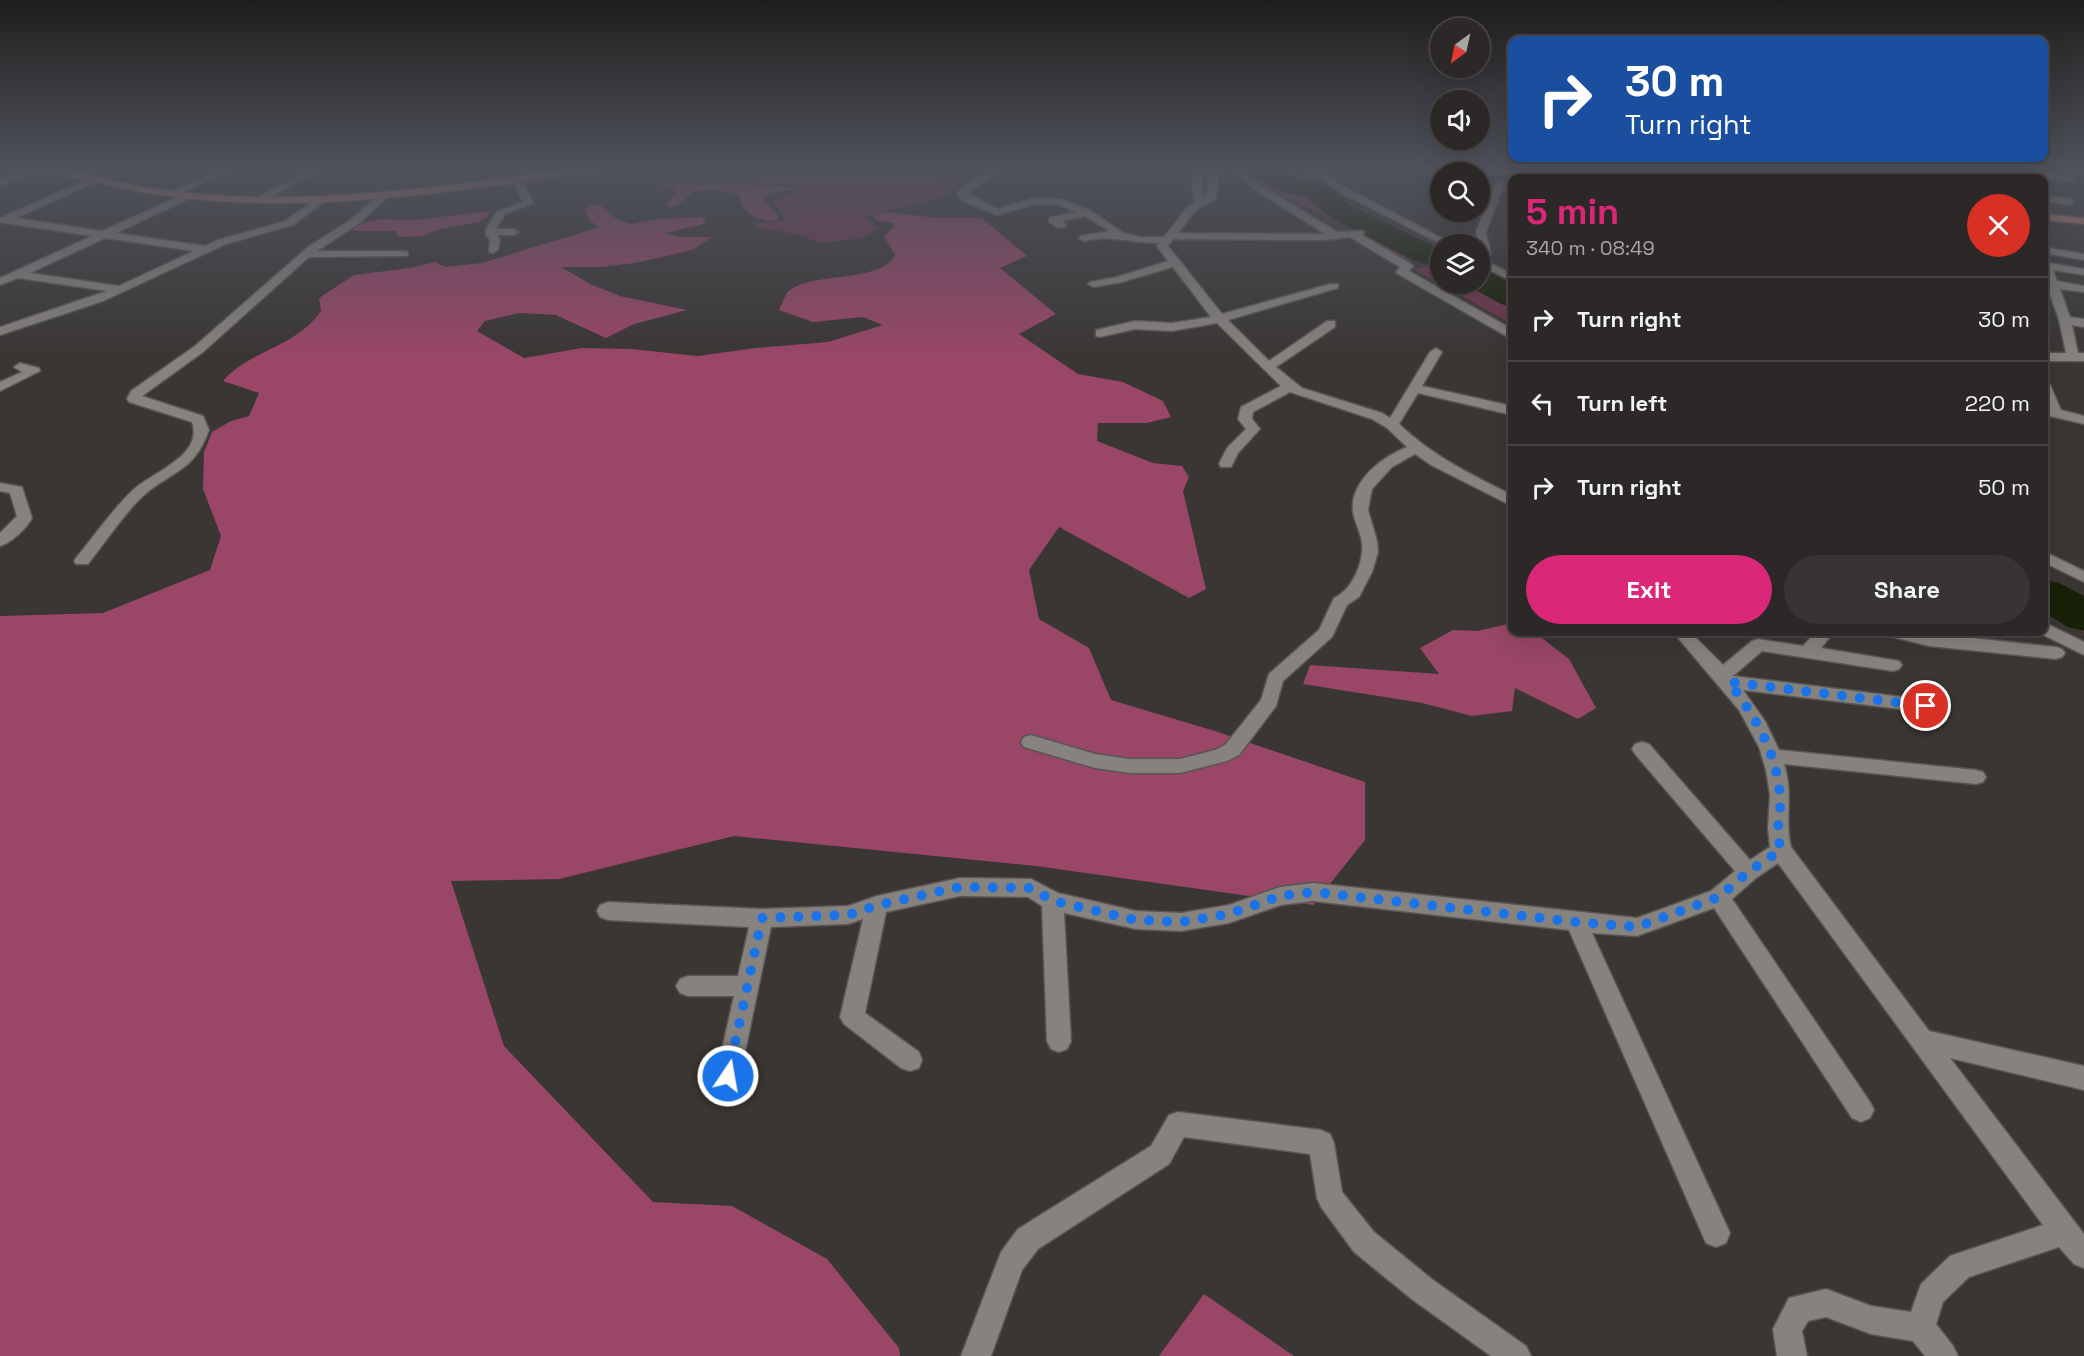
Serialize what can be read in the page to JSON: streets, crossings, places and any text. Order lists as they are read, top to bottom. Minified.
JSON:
{"north":"bottom left","page":{"turn":["30 m","Turn right"],"heading":["5 min","340 m · 08:49"],"list":[{"name":"Turn right","value":"30 m"},{"name":"Turn left","value":"220 m"},{"name":"Turn right","value":"50 m"}],"buttons":["Exit","Share"]}}
